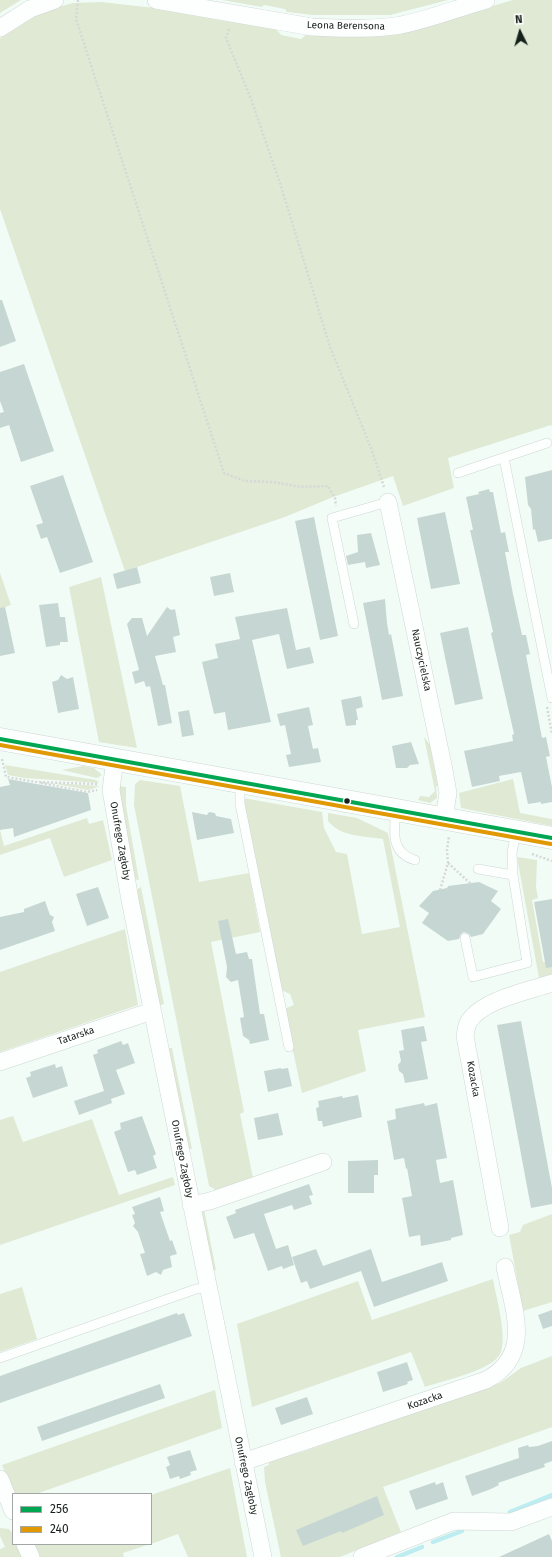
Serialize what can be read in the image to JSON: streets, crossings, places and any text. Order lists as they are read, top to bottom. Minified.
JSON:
{"streets":{"street":["Leona Berensona","Nauczycielska","Onufrego Zagłoby","Tatarska","Kozacka"]},"crossings":[["Onufrego Zagłoby","Tatarska"],["Onufrego Zagłoby","Kozacka"]],"lines":["transit line 256","transit line 240"],"legend":["256","240"],"north":"top"}
